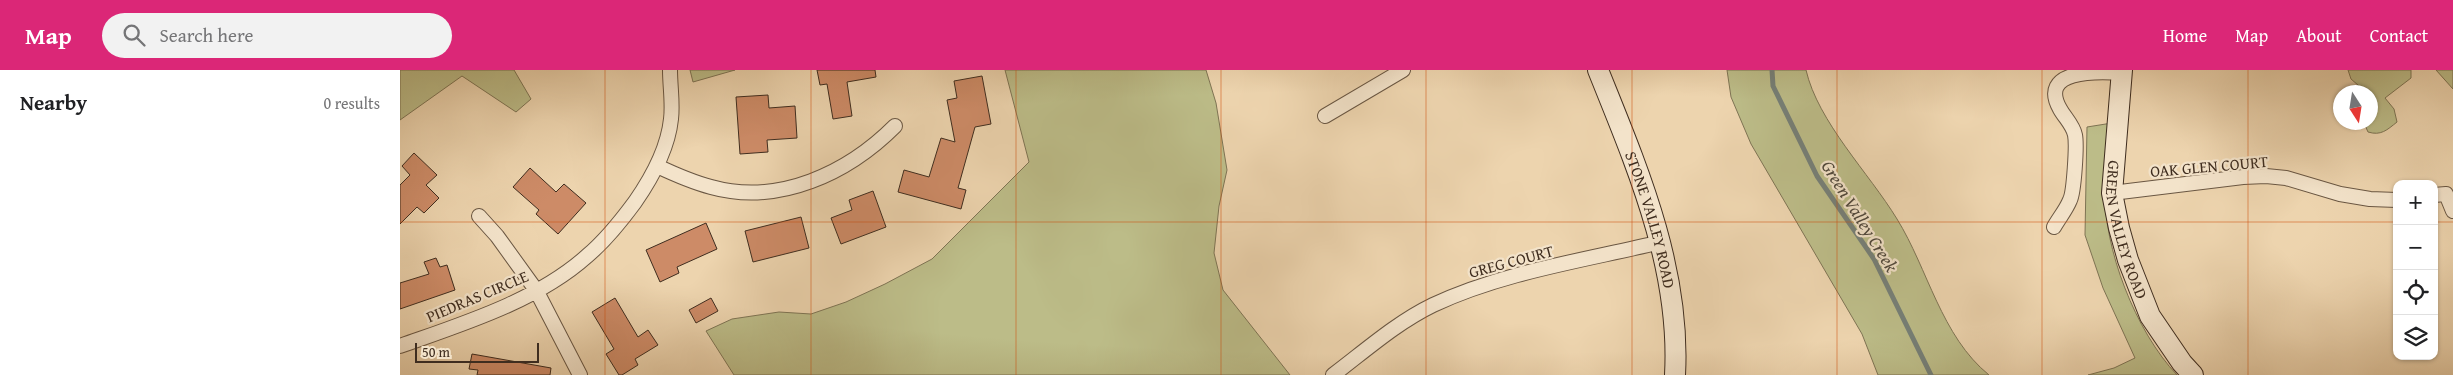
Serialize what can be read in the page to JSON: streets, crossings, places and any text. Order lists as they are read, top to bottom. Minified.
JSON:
{"streets":{"street":["OAK GLEN COURT","STONE VALLEY ROAD","GREEN VALLEY ROAD","GREG COURT","PIEDRAS CIRCLE"]},"crossings":[["OAK GLEN COURT","GREEN VALLEY ROAD"],["STONE VALLEY ROAD","GREG COURT"]],"water":["Green Valley Creek"],"scale_bar":"50 m","north":"bottom","page":{"header":"Map","search":"Search here","nav":["Home","Map","About","Contact"],"heading":["Nearby","0 results"],"map_buttons":["+","−"],"scale":"50 m"}}
